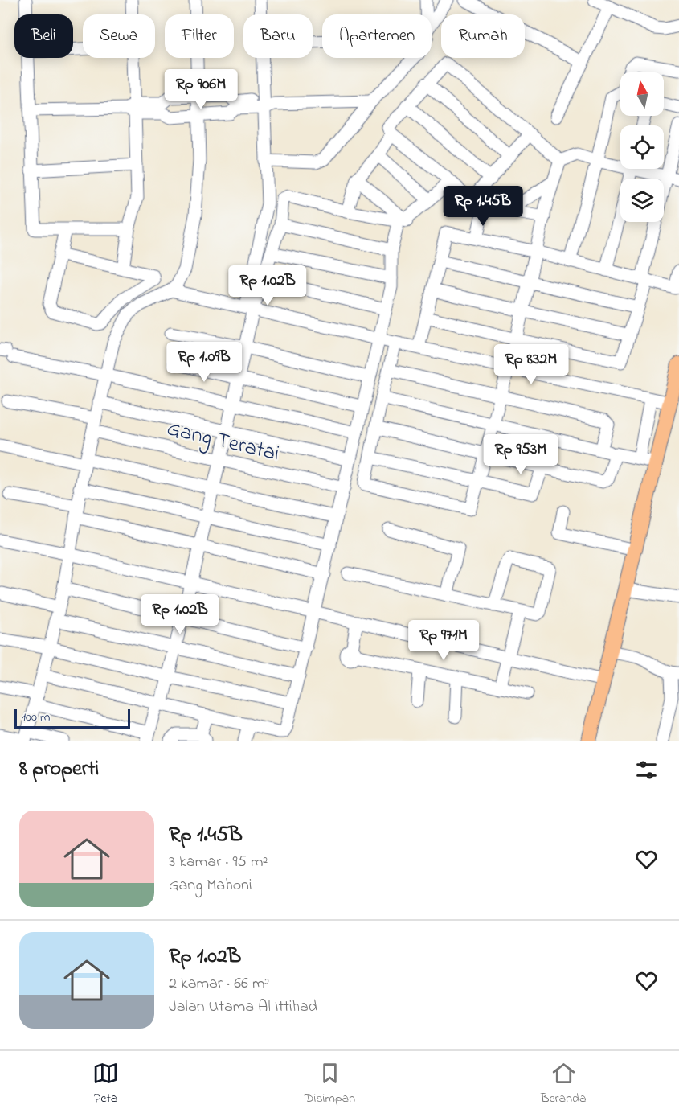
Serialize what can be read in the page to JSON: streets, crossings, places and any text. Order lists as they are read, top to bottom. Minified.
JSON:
{"streets":{"street":["Gang Teratai"]},"scale_bar":"100 m","north":"top","page":{"chip":["Beli","Sewa","Filter","Baru","Apartemen","Rumah"],"price":["Rp 906M","Rp 1.45B","Rp 1.02B","Rp 1.09B","Rp 832M","Rp 953M","Rp 1.02B","Rp 971M"],"scale":"100 m","heading":"8 properti","list":[{"name":"Rp 1.45B","note":"3 kamar · 95 m² · Gang Mahoni"},{"name":"Rp 1.02B","note":"2 kamar · 66 m² · Jalan Utama Al Ittihad"}],"tabs":["Peta","Disimpan","Beranda"]}}
